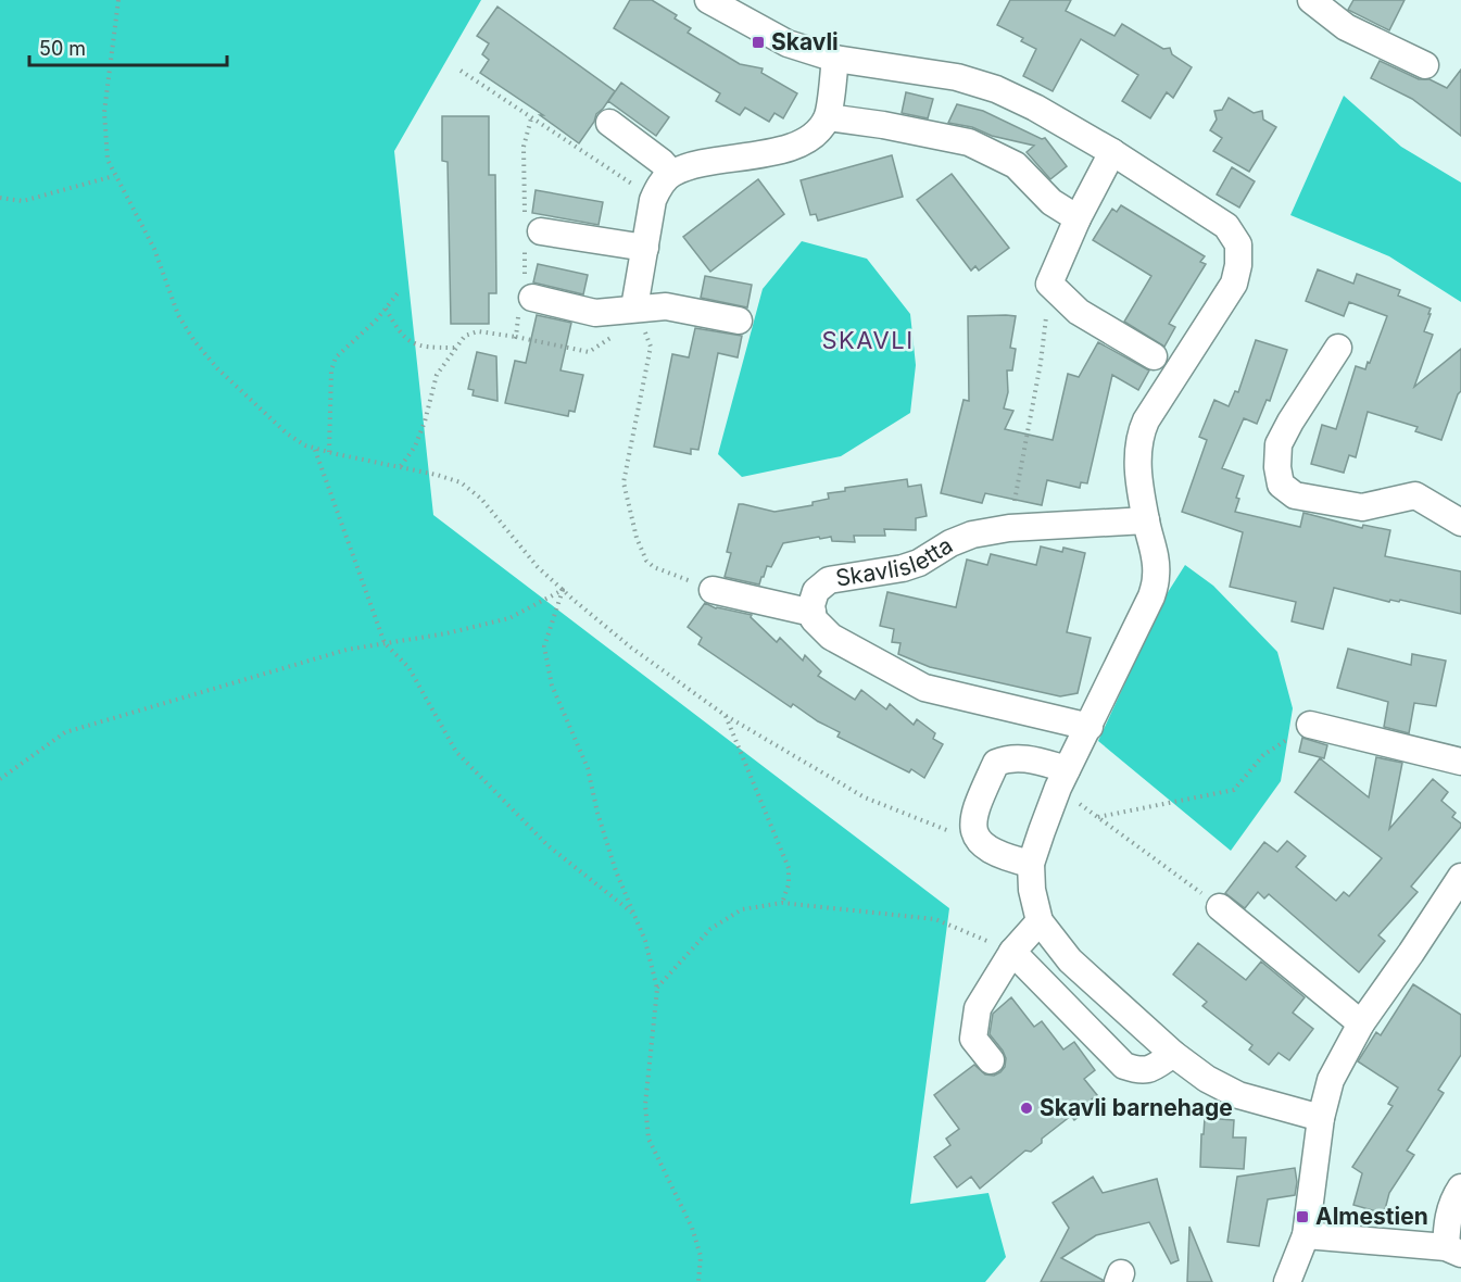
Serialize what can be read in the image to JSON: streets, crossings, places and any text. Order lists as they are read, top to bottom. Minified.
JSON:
{"streets":{"street":["Skavlisletta"]},"districts":["SKAVLI"],"places":{"transit":["Skavli","Almestien"],"other":["Skavli barnehage"]},"scale_bar":"50 m"}
